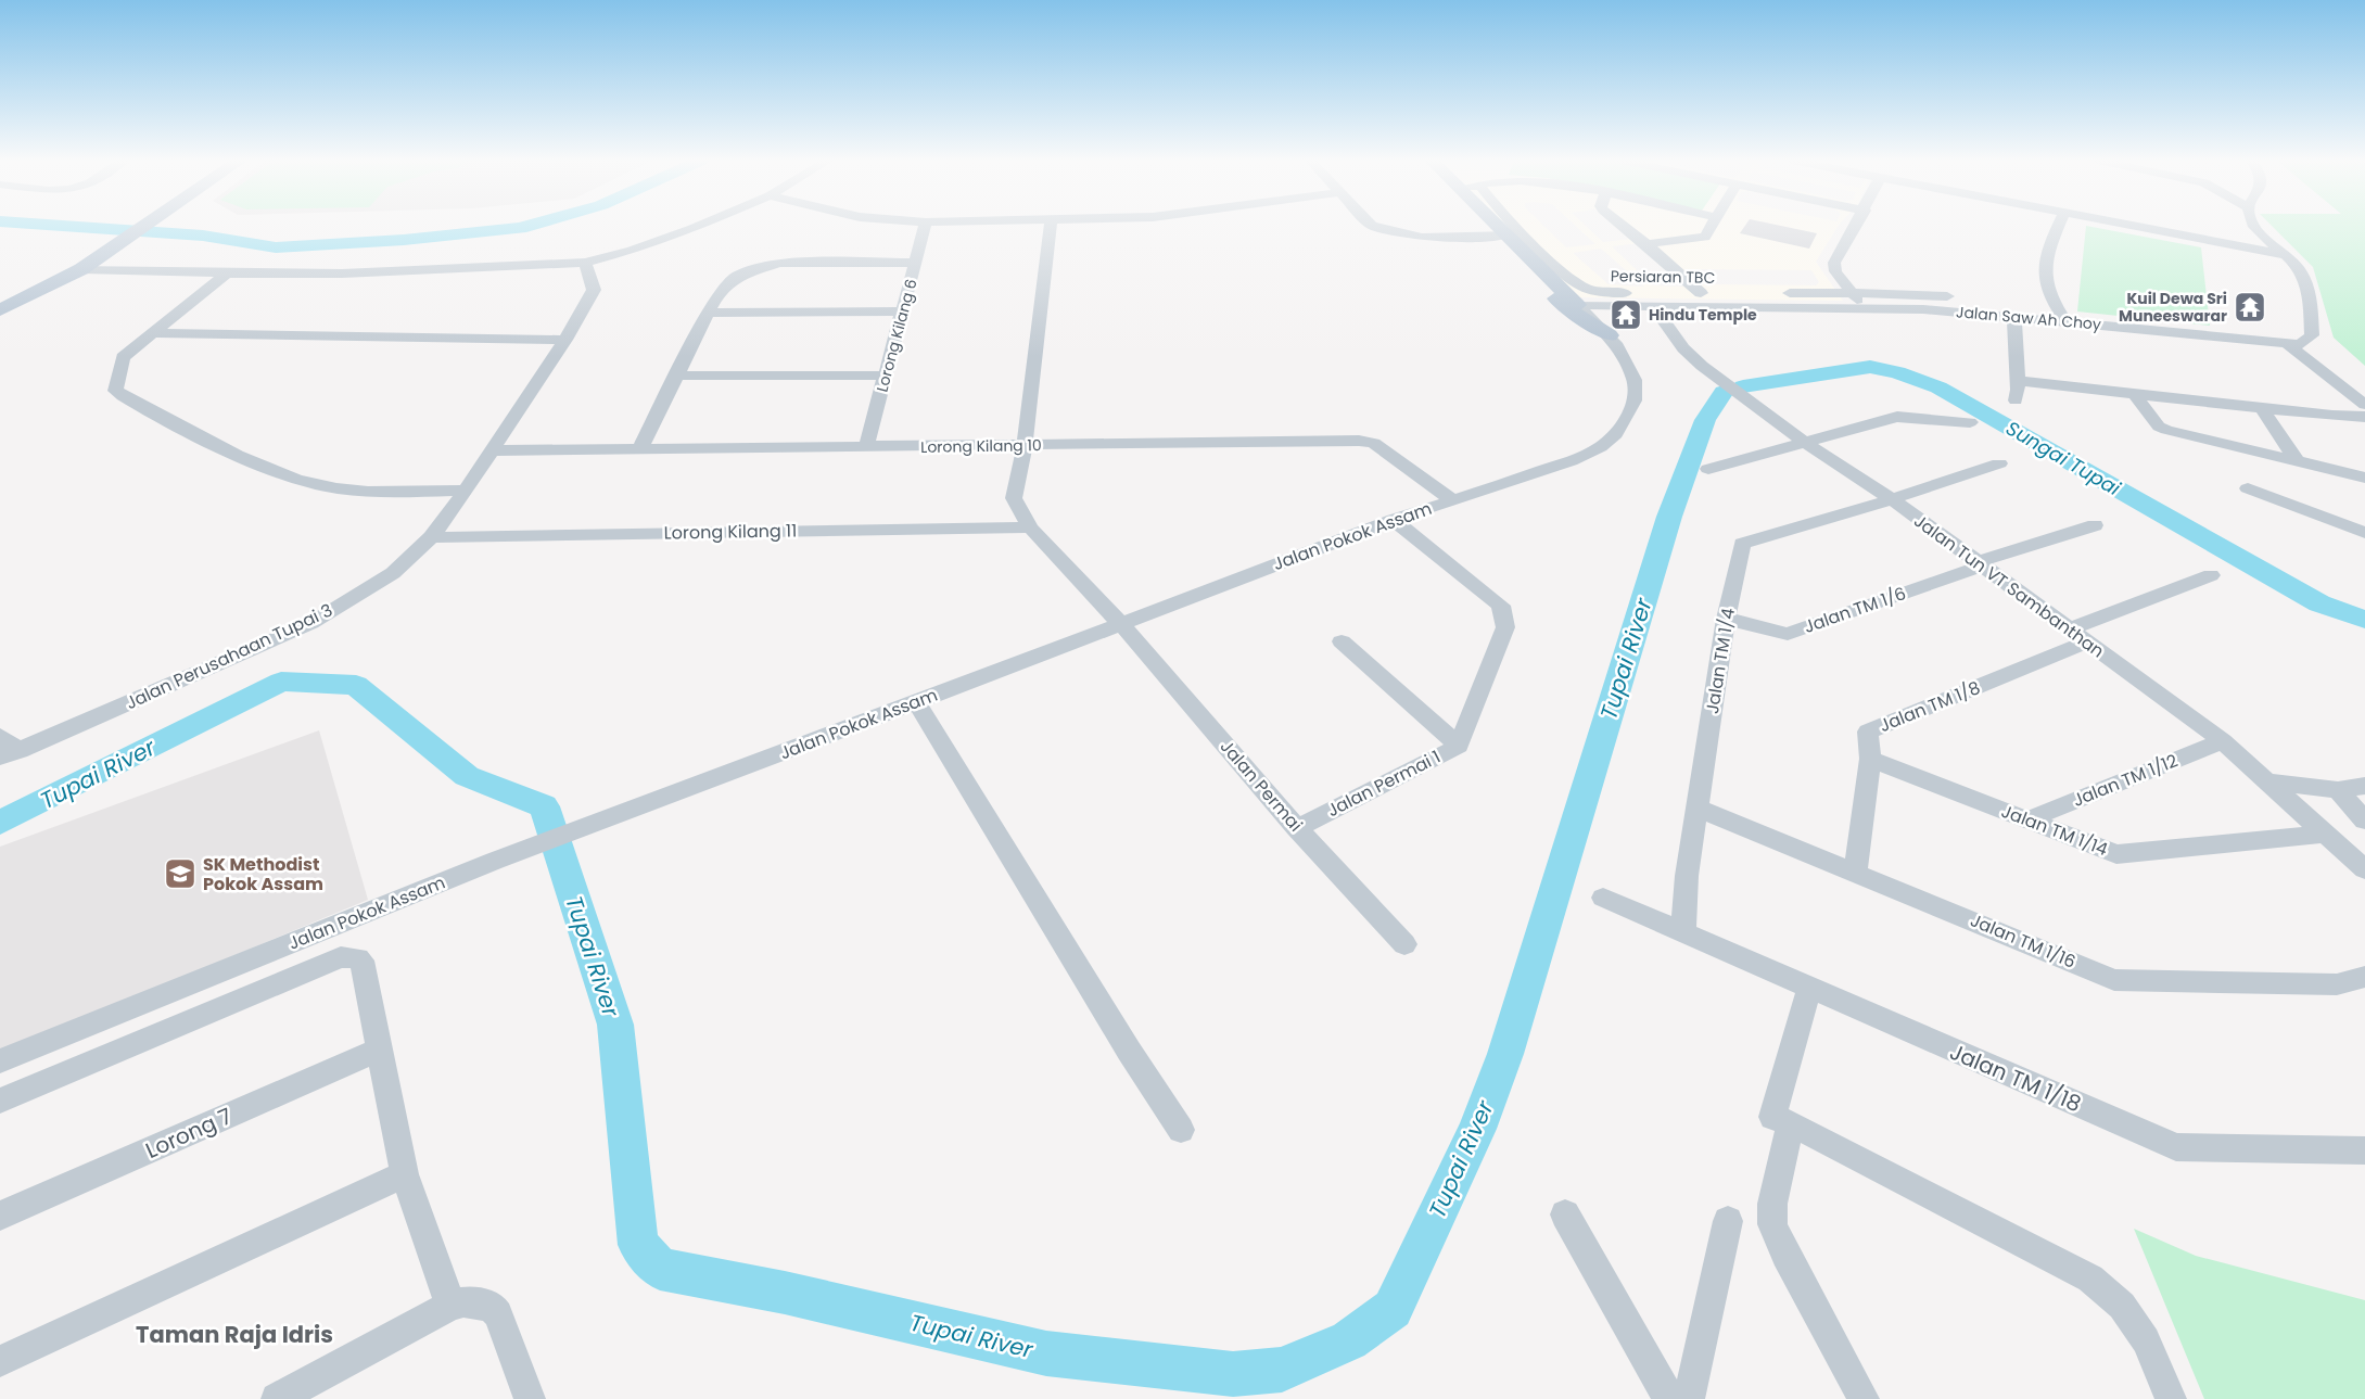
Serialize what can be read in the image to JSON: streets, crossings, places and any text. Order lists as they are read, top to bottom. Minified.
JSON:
{"streets":{"street":["Persiaran TBC","Jalan Saw Ah Choy","Lorong Kilang 6","Lorong Kilang 10","Lorong Kilang 11","Jalan Pokok Assam","Jalan Tun VT Sambanthan","Jalan TM 1/6","Jalan Perusahaan Tupai 3","Jalan TM 1/4","Jalan TM 1/8","Jalan TM 1/12","Jalan Permai 1","Jalan Permai","Jalan TM 1/14","Jalan TM 1/16","Jalan TM 1/18","Lorong 7"]},"crossings":[["Jalan Saw Ah Choy","Jalan Pokok Assam"],["Jalan Saw Ah Choy","Jalan Tun VT Sambanthan"],["Lorong Kilang 6","Lorong Kilang 10"],["Lorong Kilang 10","Jalan Pokok Assam"],["Lorong Kilang 10","Jalan Perusahaan Tupai 3"],["Lorong Kilang 10","Jalan Permai"],["Lorong Kilang 11","Jalan Perusahaan Tupai 3"],["Lorong Kilang 11","Jalan Permai"],["Jalan Pokok Assam","Jalan Permai 1"],["Jalan Pokok Assam","Jalan Permai"],["Jalan Tun VT Sambanthan","Jalan TM 1/6"],["Jalan Tun VT Sambanthan","Jalan TM 1/4"],["Jalan Tun VT Sambanthan","Jalan TM 1/8"],["Jalan Tun VT Sambanthan","Jalan TM 1/12"],["Jalan Tun VT Sambanthan","Jalan TM 1/14"],["Jalan TM 1/6","Jalan TM 1/4"],["Jalan TM 1/4","Jalan TM 1/16"],["Jalan TM 1/4","Jalan TM 1/18"],["Jalan TM 1/8","Jalan TM 1/14"],["Jalan TM 1/8","Jalan TM 1/16"],["Jalan TM 1/12","Jalan TM 1/14"],["Jalan Permai 1","Jalan Permai"]],"districts":["Taman Raja Idris"],"water":["Sungai Tupai","Tupai River"],"places":{"temple":["Kuil Dewa Sri Muneeswarar","Hindu Temple"],"school or university":["SK Methodist Pokok Assam"]}}
